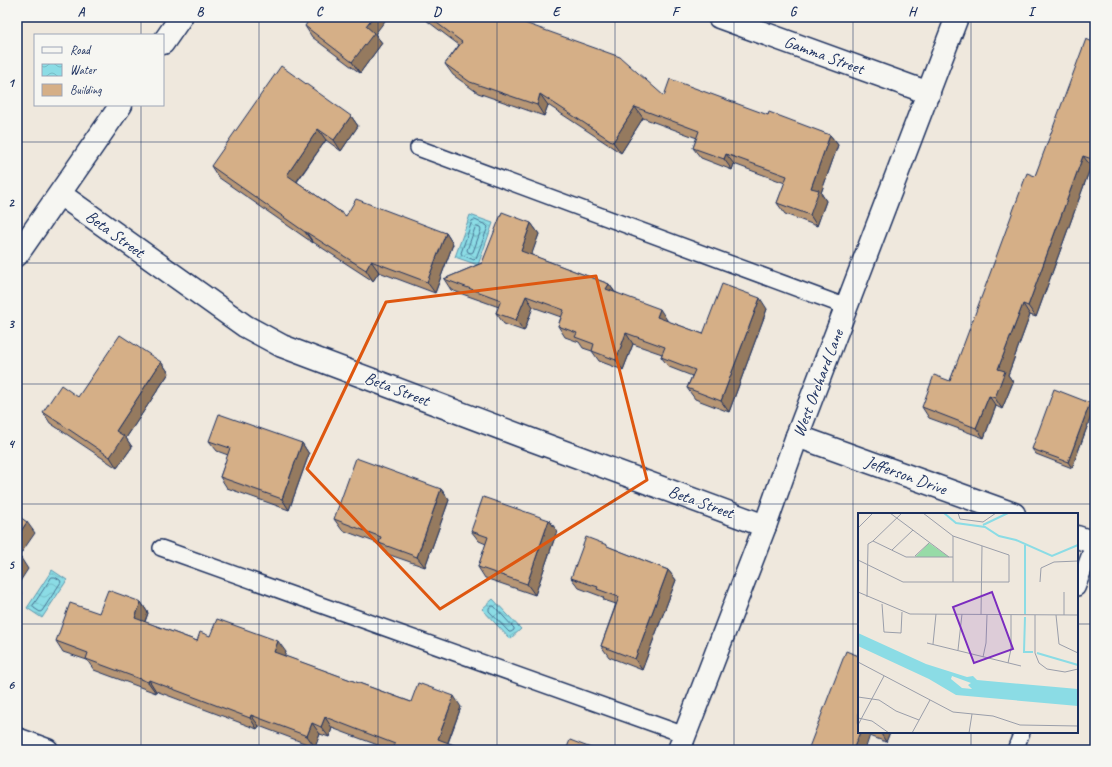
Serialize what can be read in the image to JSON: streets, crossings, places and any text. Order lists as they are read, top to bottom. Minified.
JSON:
{"streets":{"street":["Gamma Street","Beta Street","West Orchard Lane","Jefferson Drive"]},"crossings":[["Gamma Street","West Orchard Lane"],["Beta Street","West Orchard Lane"],["West Orchard Lane","Jefferson Drive"]],"legend":["Road","Water","Building"],"grid":{"columns":["A","B","C","D","E","F","G","H","I"],"rows":["1","2","3","4","5","6"]}}
